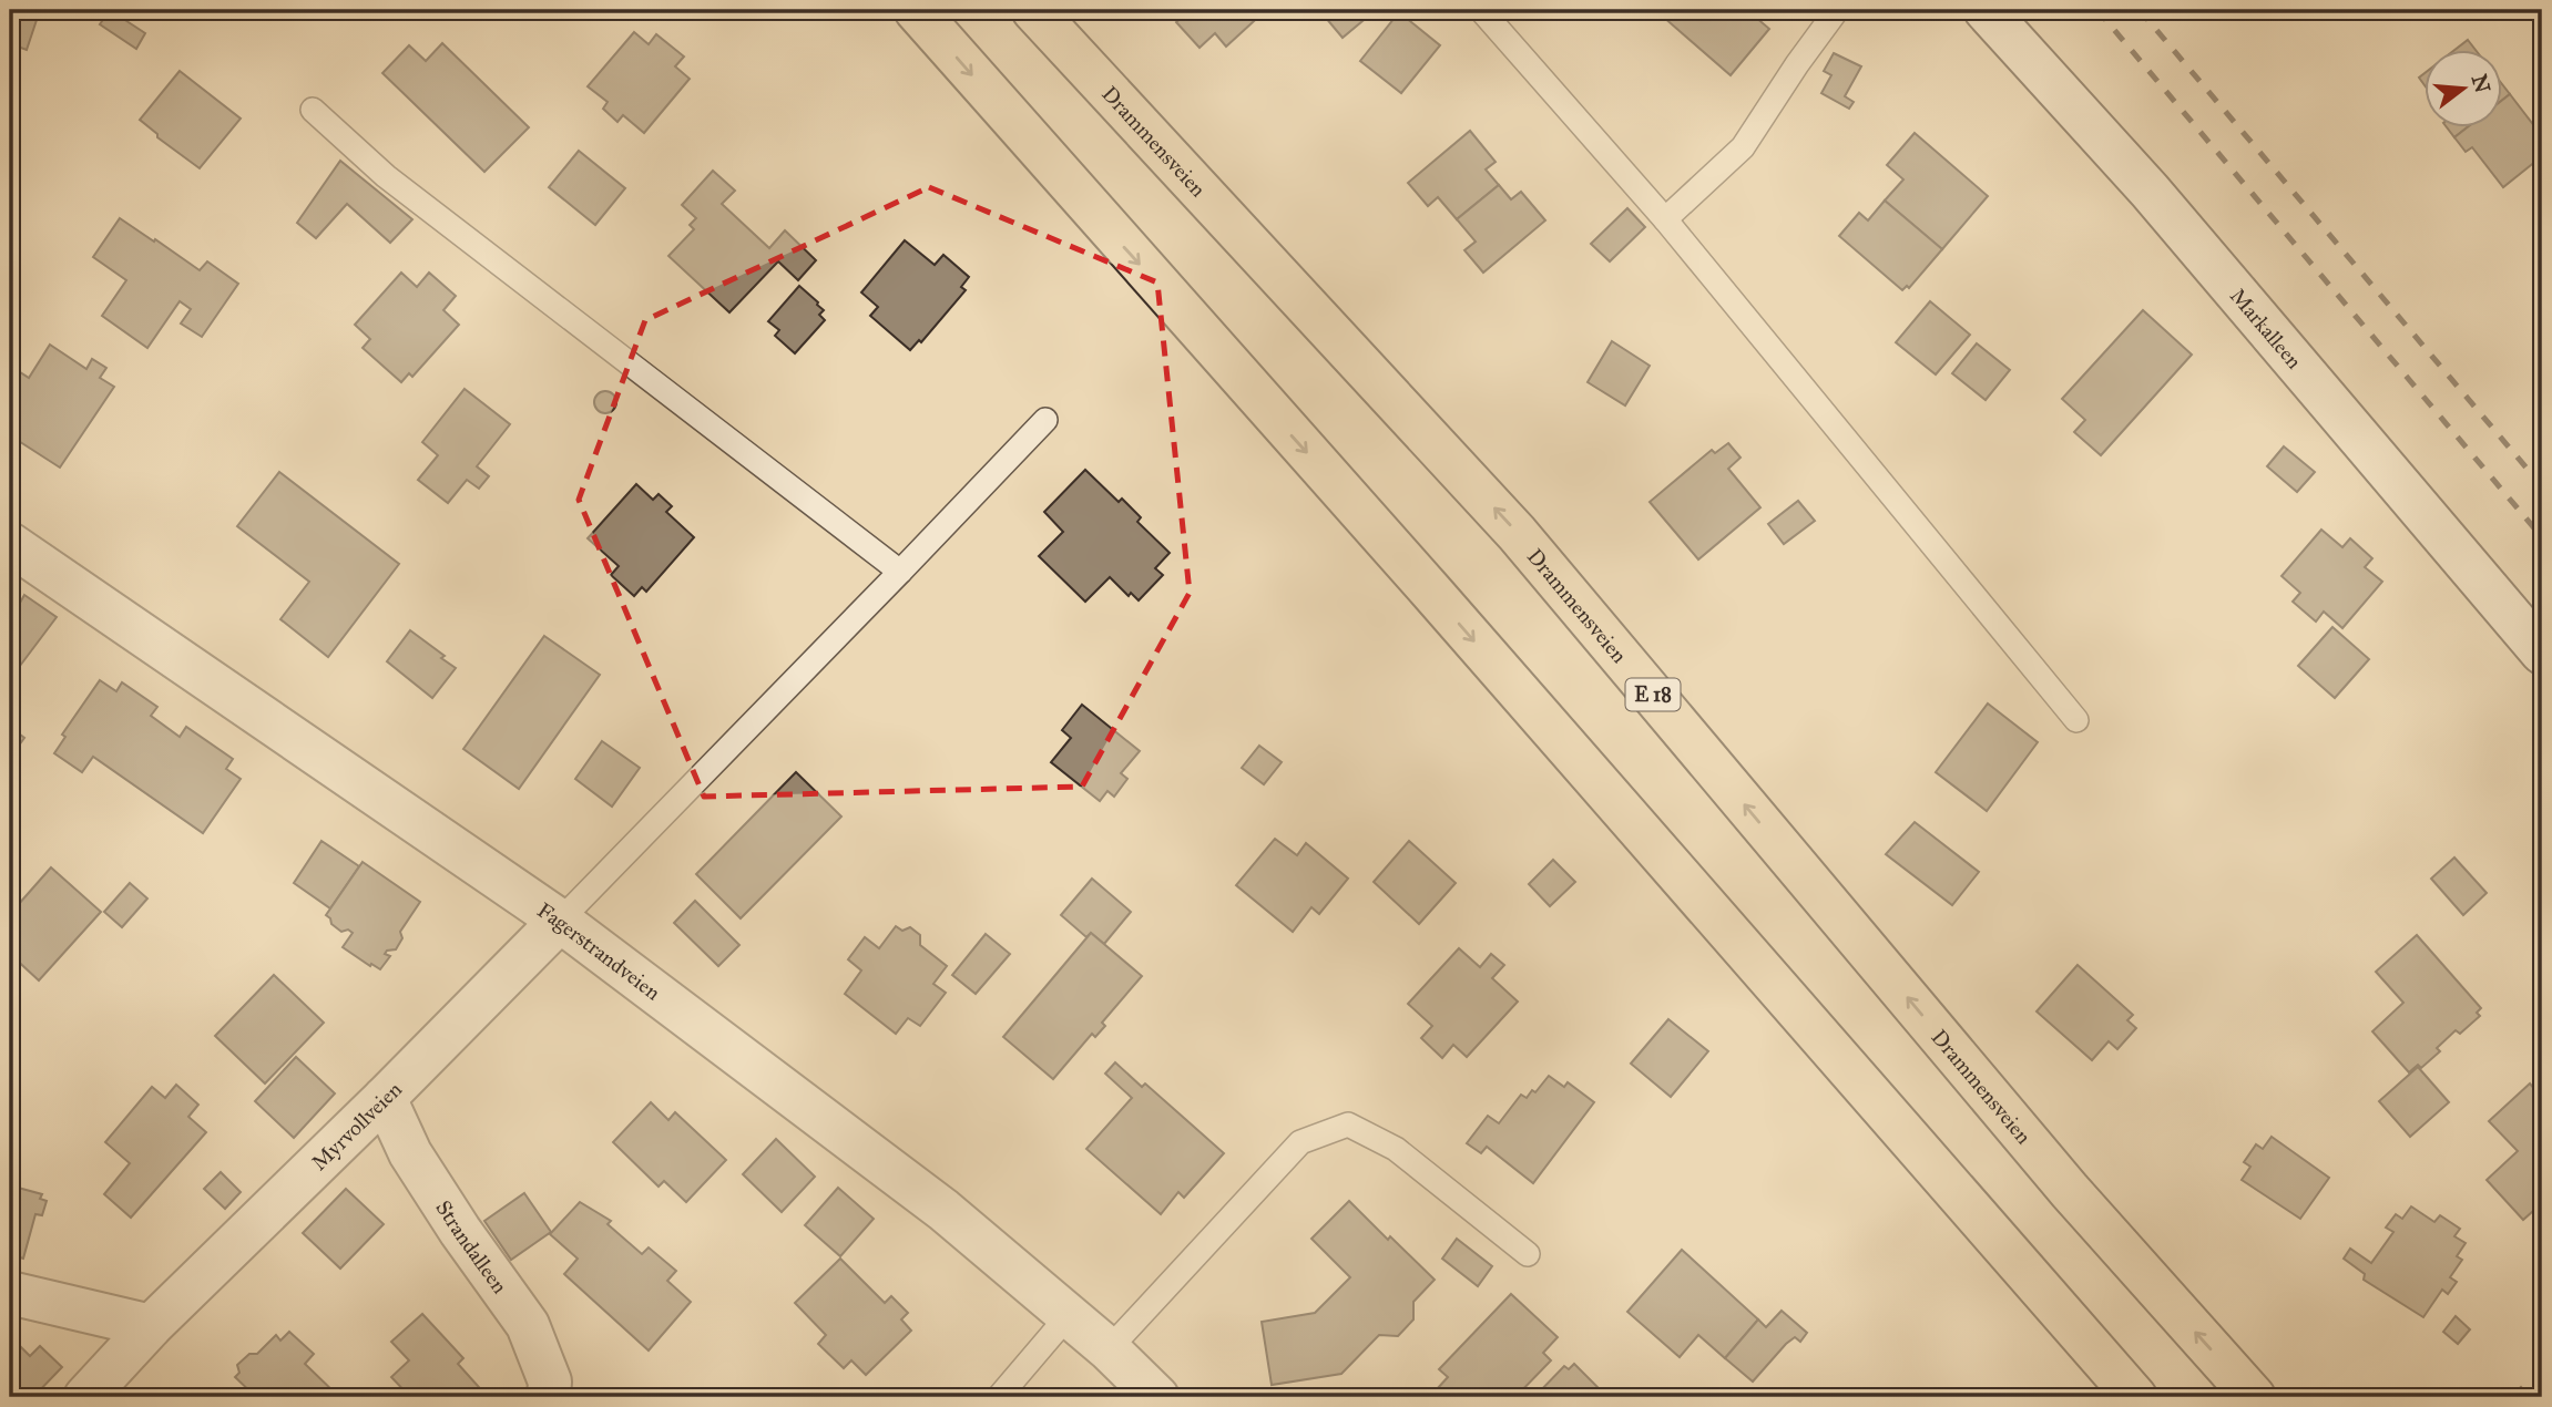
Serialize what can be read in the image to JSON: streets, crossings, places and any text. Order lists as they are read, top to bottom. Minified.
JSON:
{"streets":{"highway":["Drammensveien","E 18"],"street":["Markalleen","Fagerstrandveien","Myrvollveien","Strandalleen"]},"crossings":[["Fagerstrandveien","Myrvollveien"],["Myrvollveien","Strandalleen"]],"north":"right"}
